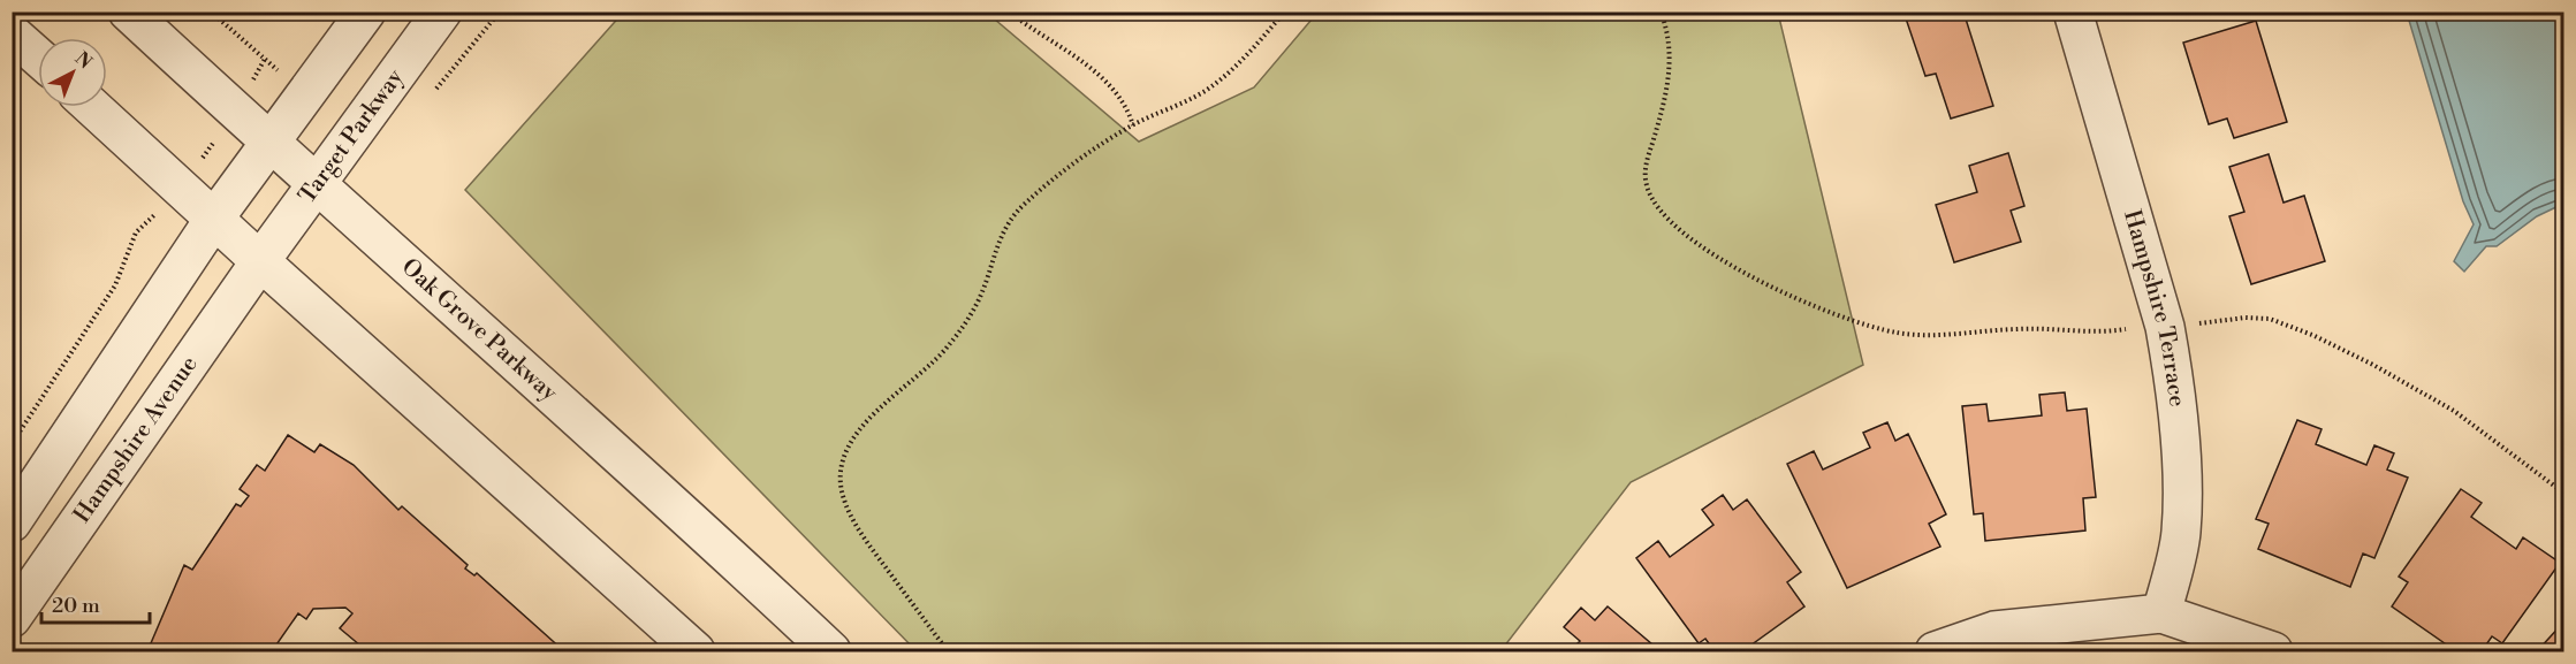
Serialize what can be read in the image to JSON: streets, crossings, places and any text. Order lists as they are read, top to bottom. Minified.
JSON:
{"streets":{"street":["Target Parkway","Hampshire Terrace","Oak Grove Parkway","Hampshire Avenue"]},"crossings":[["Target Parkway","Oak Grove Parkway"],["Target Parkway","Hampshire Avenue"]],"scale_bar":"20 m","north":"top right"}
